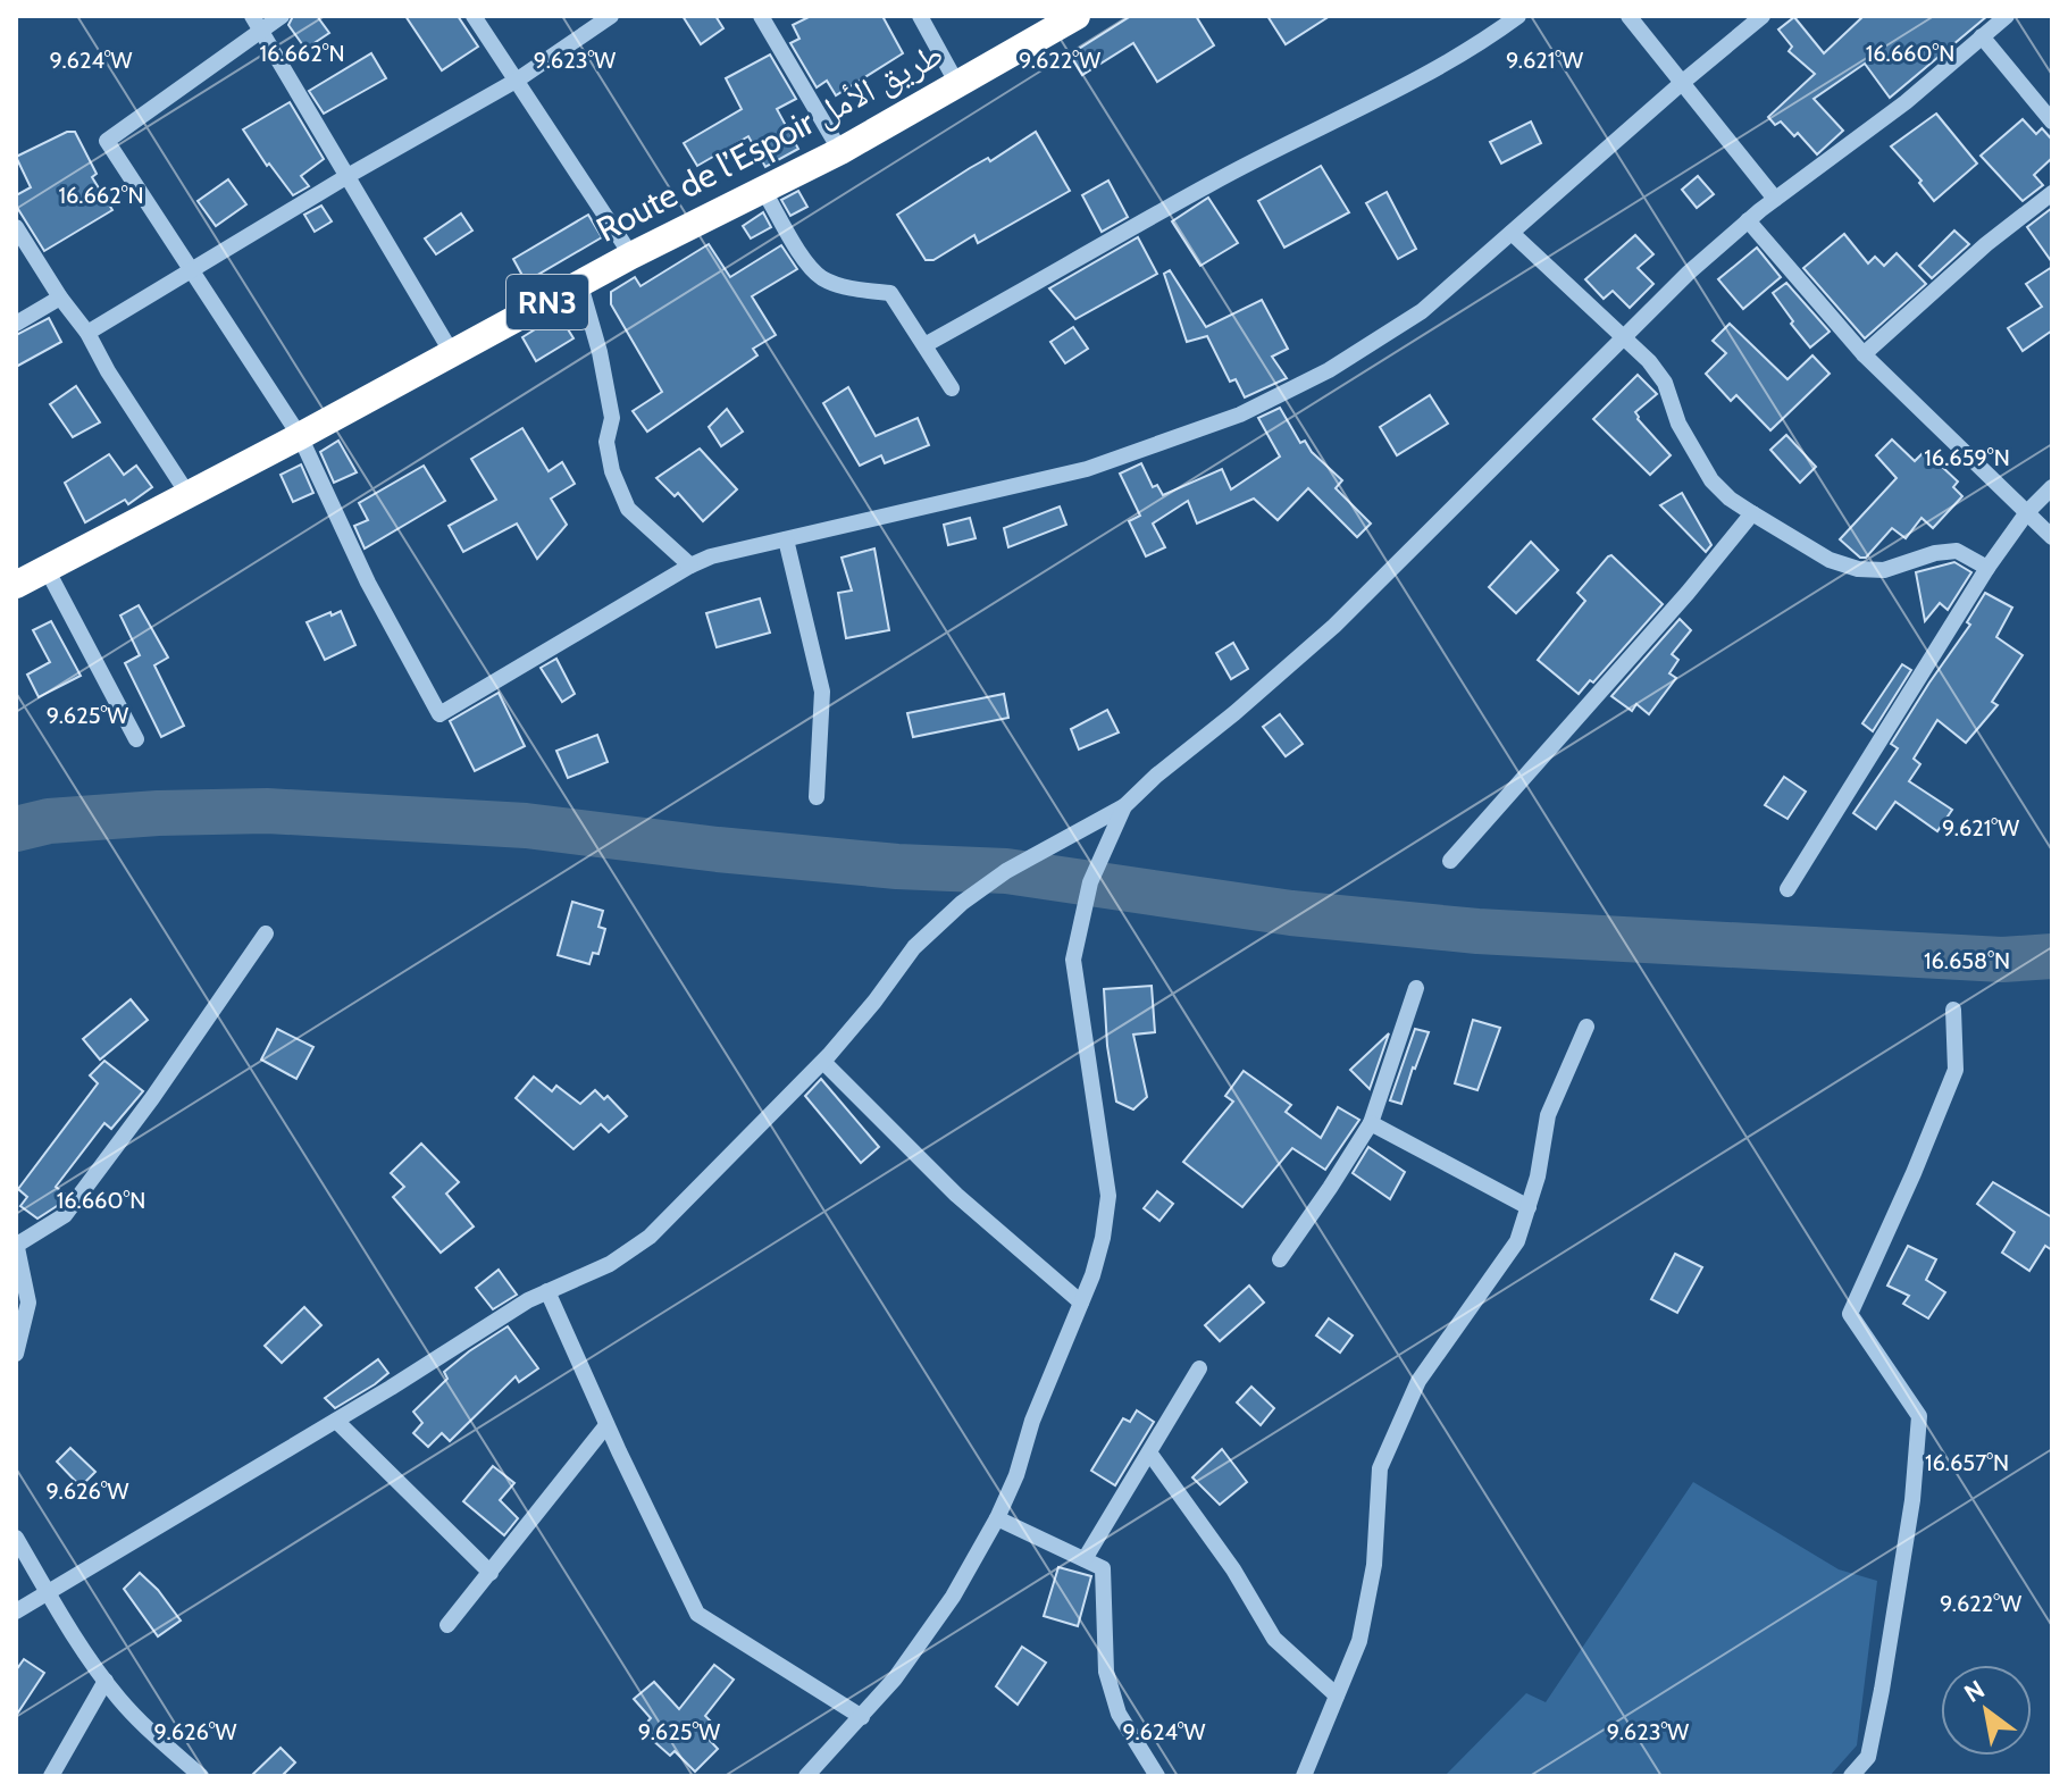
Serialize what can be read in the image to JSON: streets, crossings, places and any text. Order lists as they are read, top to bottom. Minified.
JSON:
{"streets":{"highway":["Route de l’Espoir طريق الأمل","RN3"]},"north":"top left","coordinates":["16.662°N","16.660°N","9.622°W","9.624°W","9.623°W","9.621°W","16.659°N","9.625°W","16.658°N","16.657°N","9.626°W"]}
